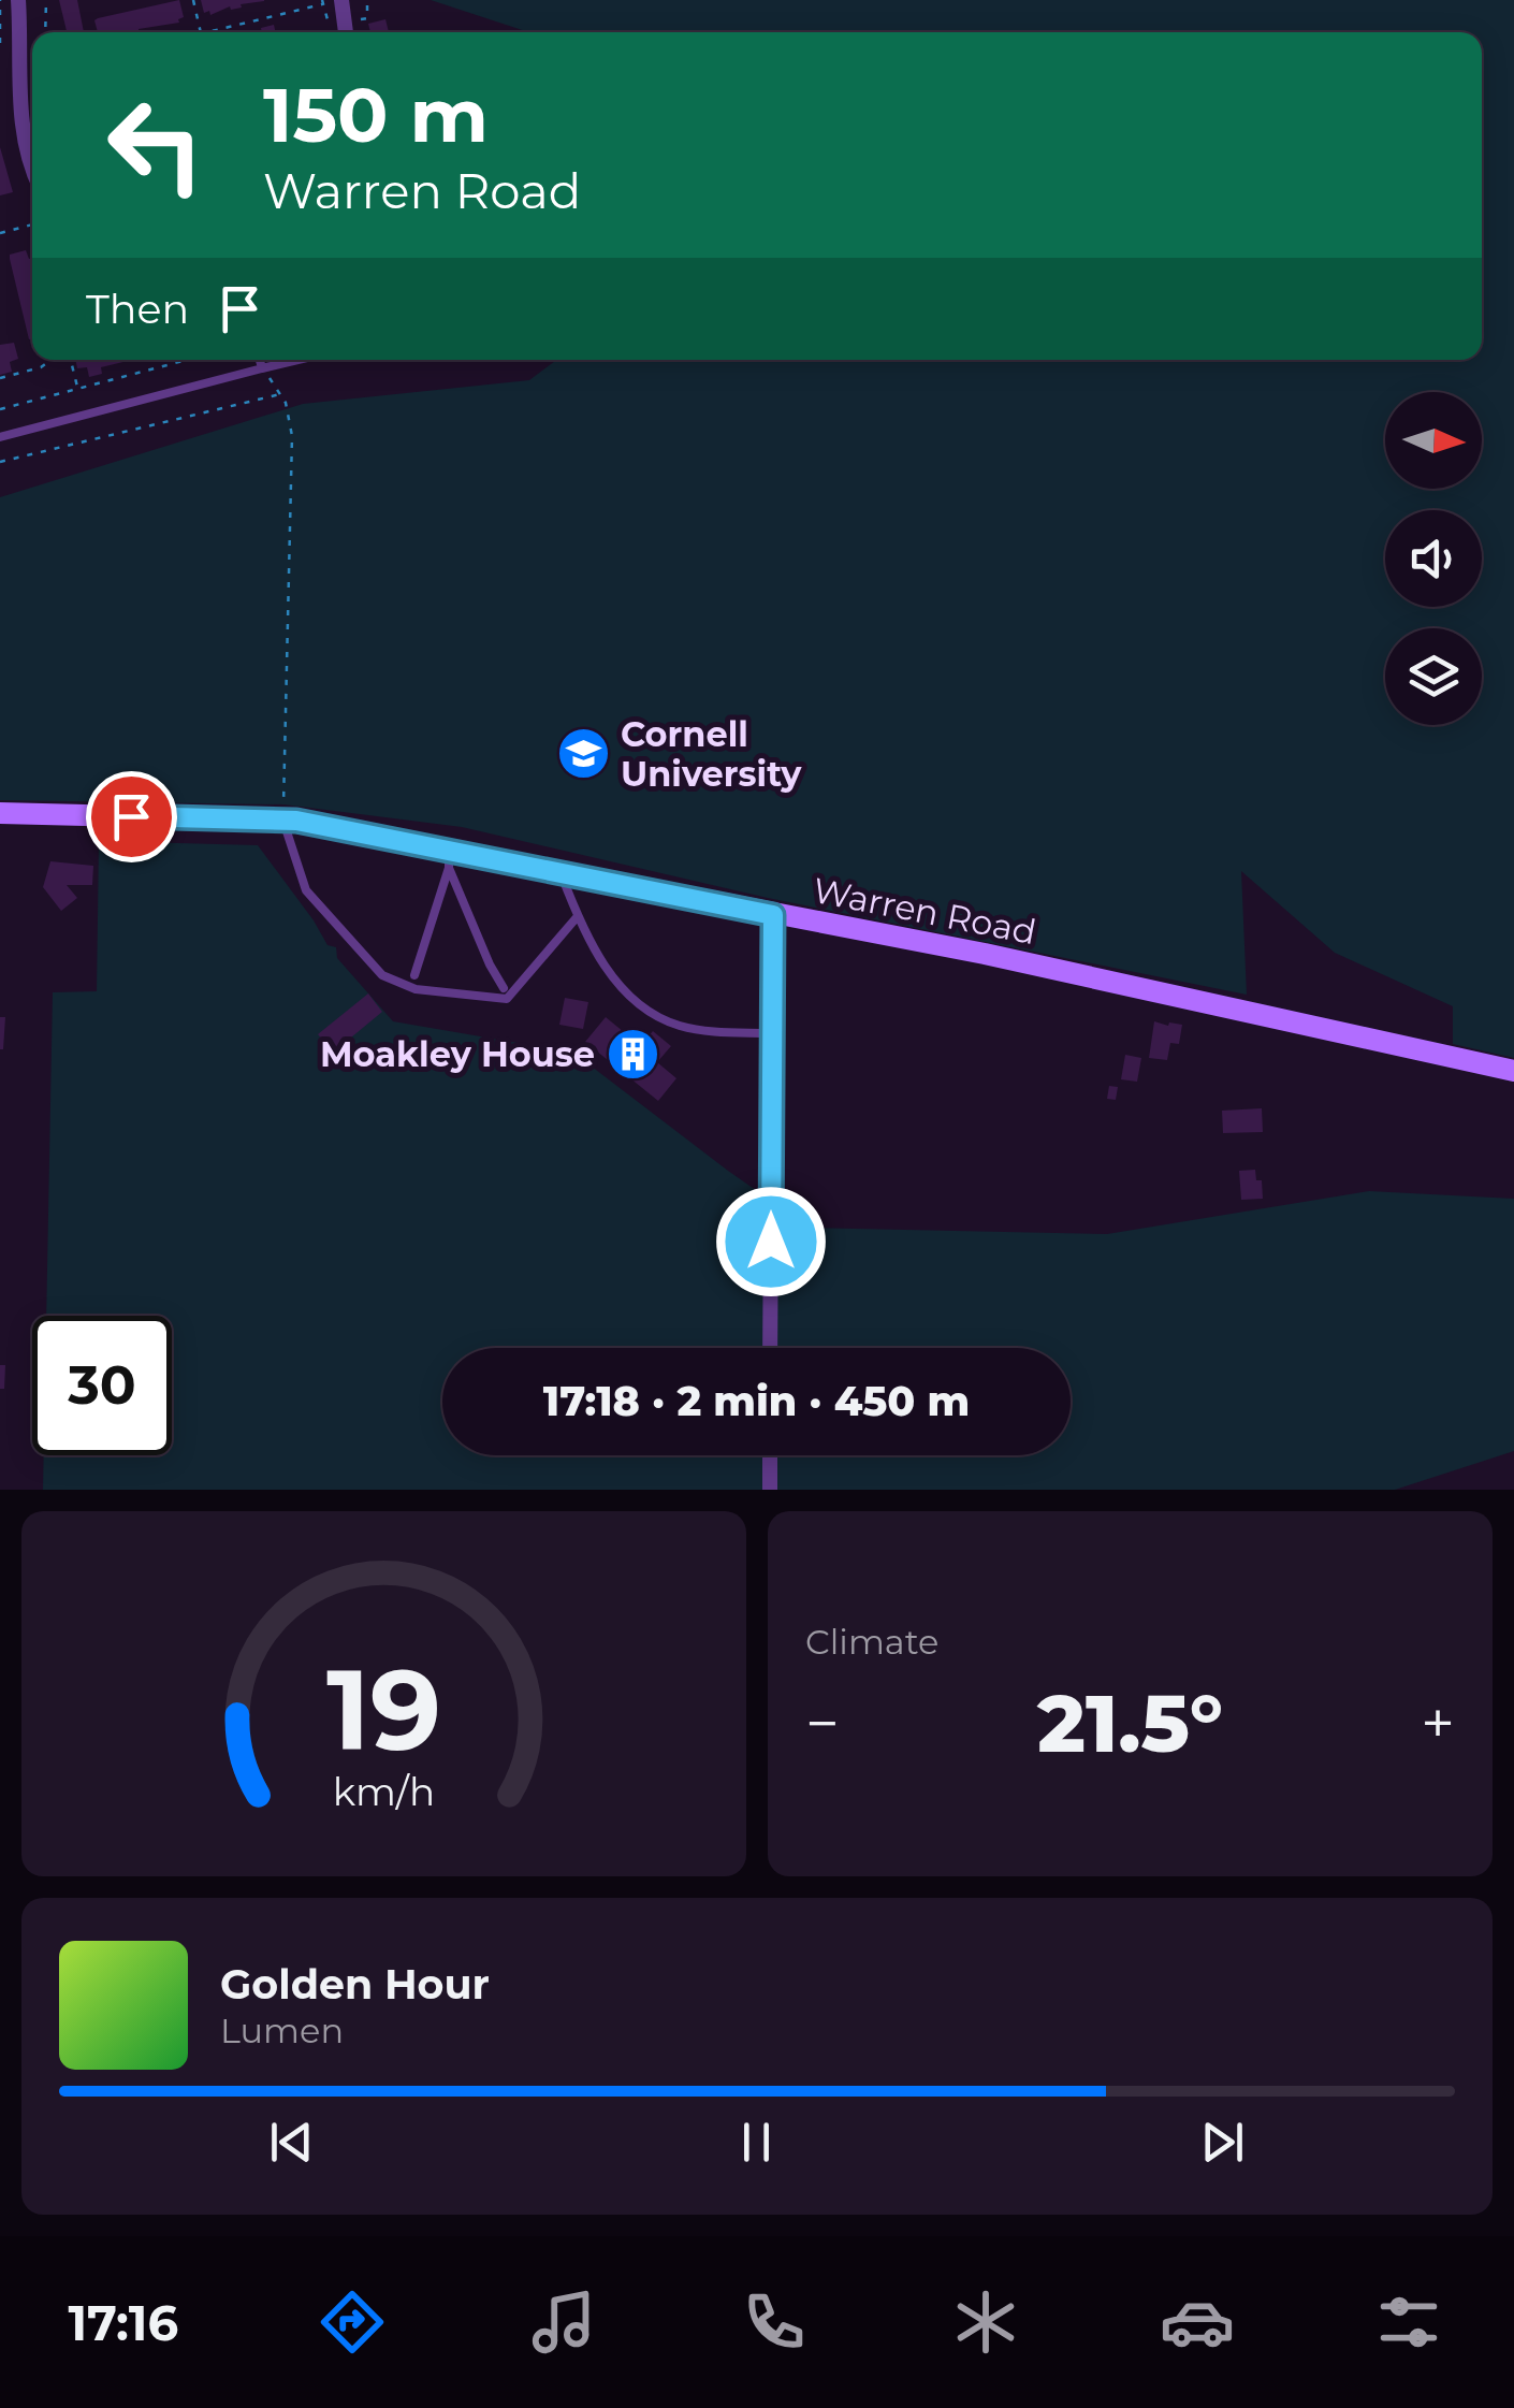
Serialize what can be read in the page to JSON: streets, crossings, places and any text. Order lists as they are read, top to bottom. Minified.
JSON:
{"streets":{"street":["Warren Road"]},"places":{"school or university":["Cornell University"],"building":["Moakley House"]},"north":"right","page":{"turn":["150 m","Warren Road"],"then":"Then","limit":"30","trip":"17:18 · 2 min · 450 m","tile":"Climate","heat":["−","21.5°","+"],"song":["Golden Hour","Lumen"],"tabs":"17:16","gauge":["19","km/h"]}}
